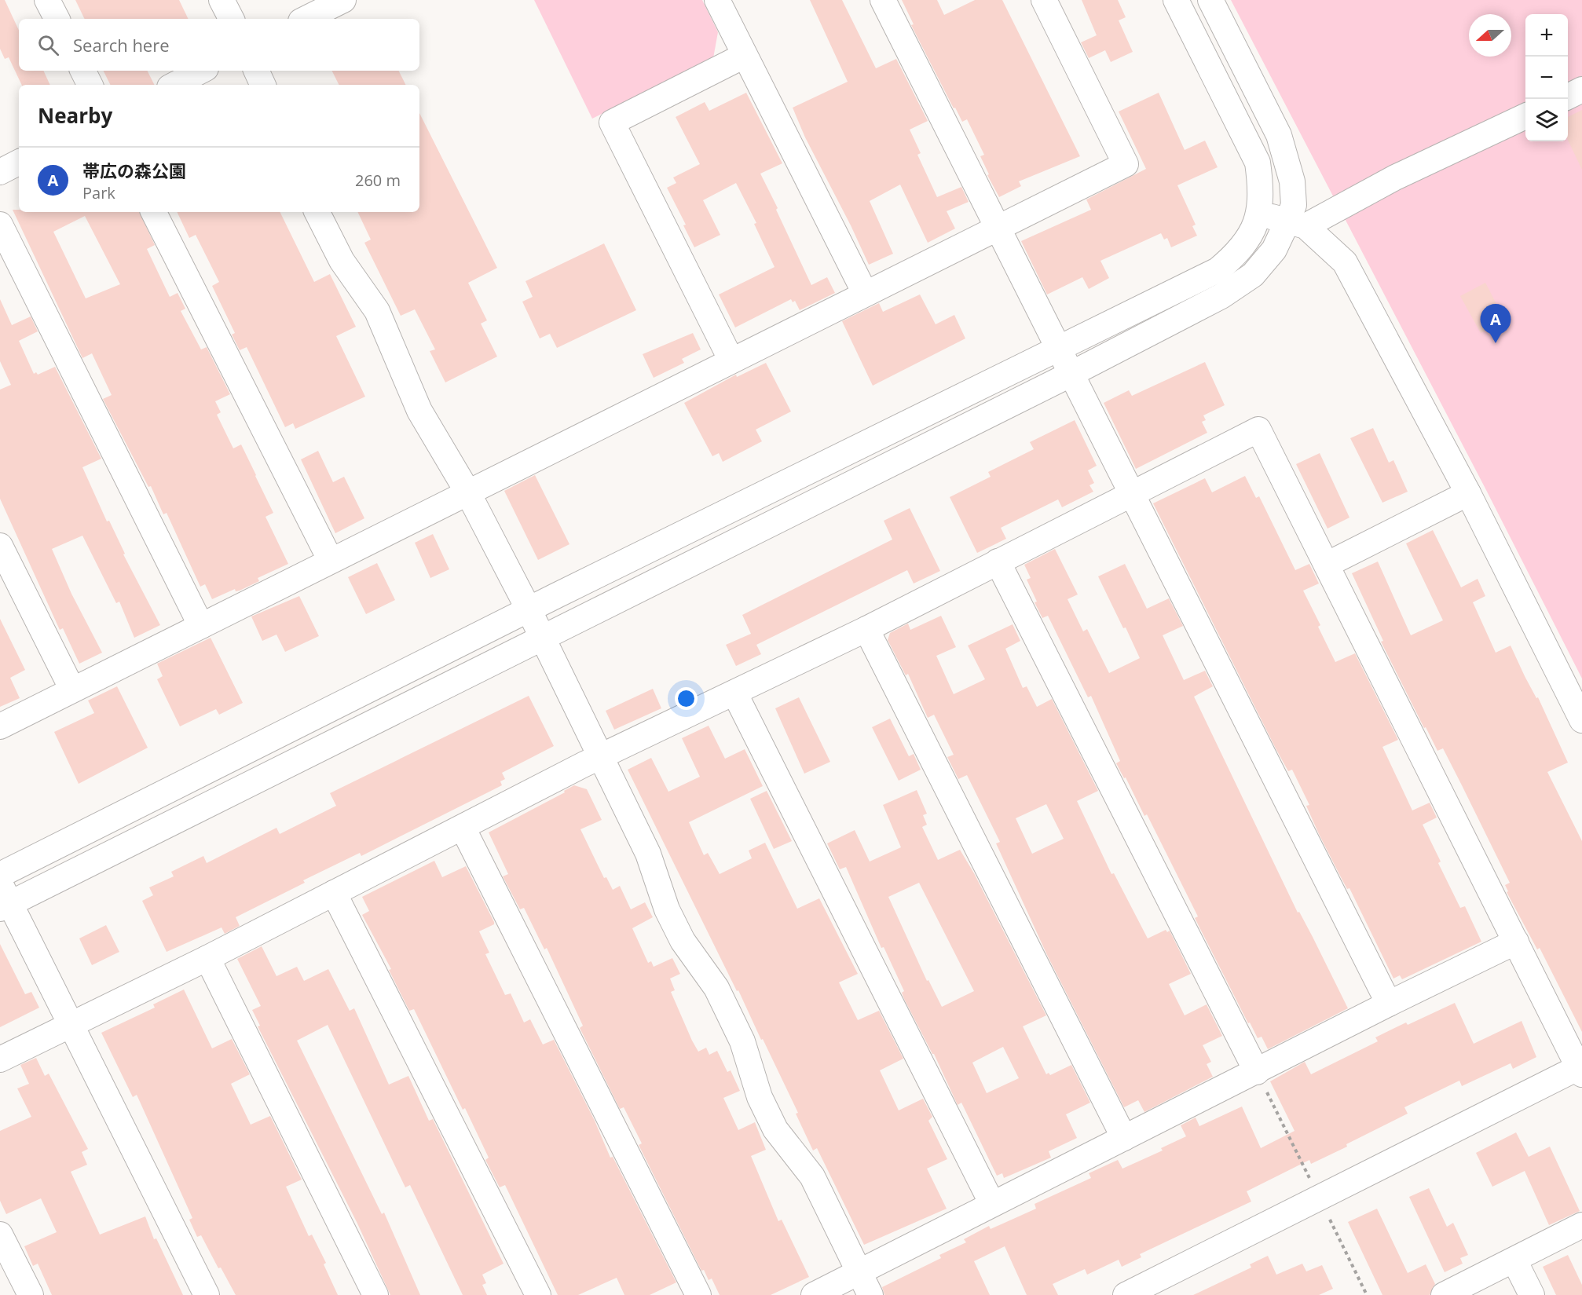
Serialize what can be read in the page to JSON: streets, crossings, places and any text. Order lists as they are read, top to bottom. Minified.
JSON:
{"north":"left","page":{"map_buttons":["+","−"],"search":"Search here","heading":"Nearby","list":[{"mark":"A","name":"帯広の森公園","note":"Park","value":"260 m"}],"pins":"A"}}
